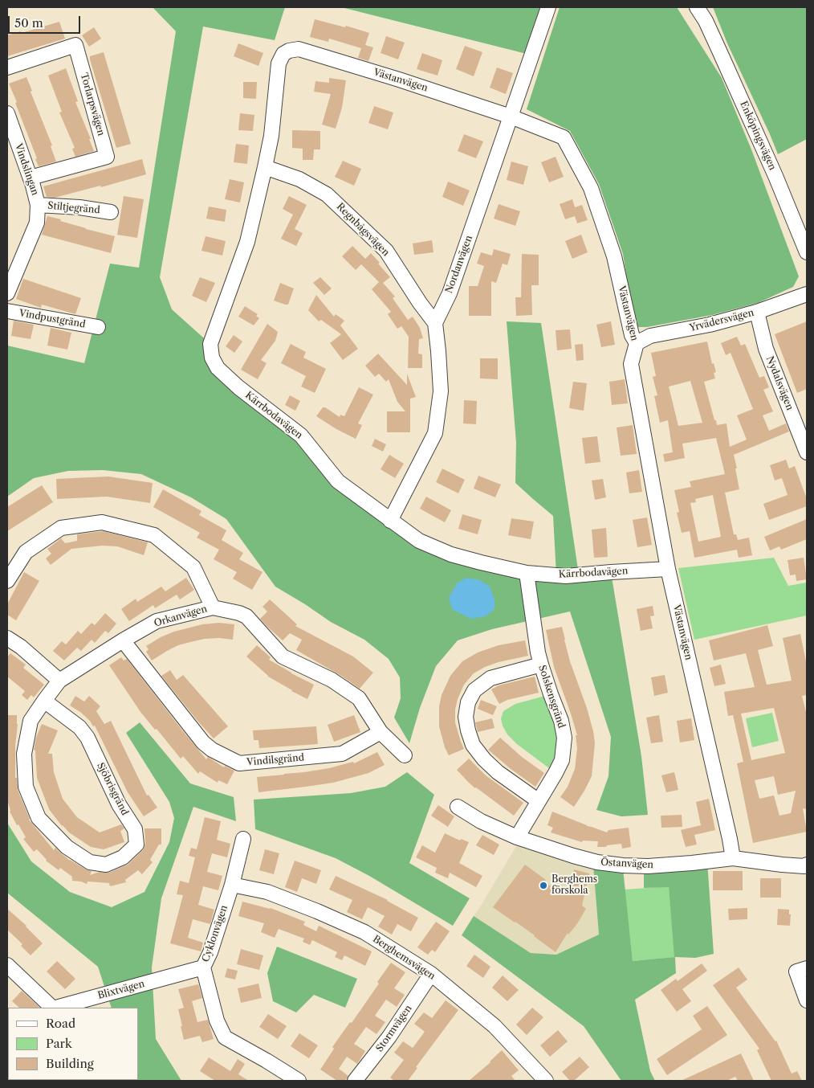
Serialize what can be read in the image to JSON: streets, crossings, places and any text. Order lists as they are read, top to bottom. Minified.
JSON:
{"streets":{"street":["Västanvägen","Torlarpsvägen","Enköpingsvägen","Vindslingan","Stiltjegränd","Regnbågsvägen","Nordanvägen","Vindpustgränd","Yrvädersvägen","Nydalsvägen","Kärrbodavägen","Orkanvägen","Solskensgränd","Vindilsgränd","Sjöbrisgränd","Östanvägen","Cyklonvägen","Berghemsvägen","Blixtvägen","Stormvägen"]},"crossings":[["Västanvägen","Nordanvägen"],["Västanvägen","Yrvädersvägen"],["Västanvägen","Kärrbodavägen"],["Västanvägen","Östanvägen"],["Torlarpsvägen","Vindslingan"],["Vindslingan","Stiltjegränd"],["Regnbågsvägen","Nordanvägen"],["Regnbågsvägen","Kärrbodavägen"],["Yrvädersvägen","Nydalsvägen"],["Kärrbodavägen","Solskensgränd"],["Orkanvägen","Vindilsgränd"],["Orkanvägen","Sjöbrisgränd"],["Solskensgränd","Östanvägen"],["Cyklonvägen","Berghemsvägen"],["Cyklonvägen","Blixtvägen"],["Berghemsvägen","Stormvägen"]],"places":["Berghems förskola"],"legend":["Road","Park","Building"],"scale_bar":"50 m"}
